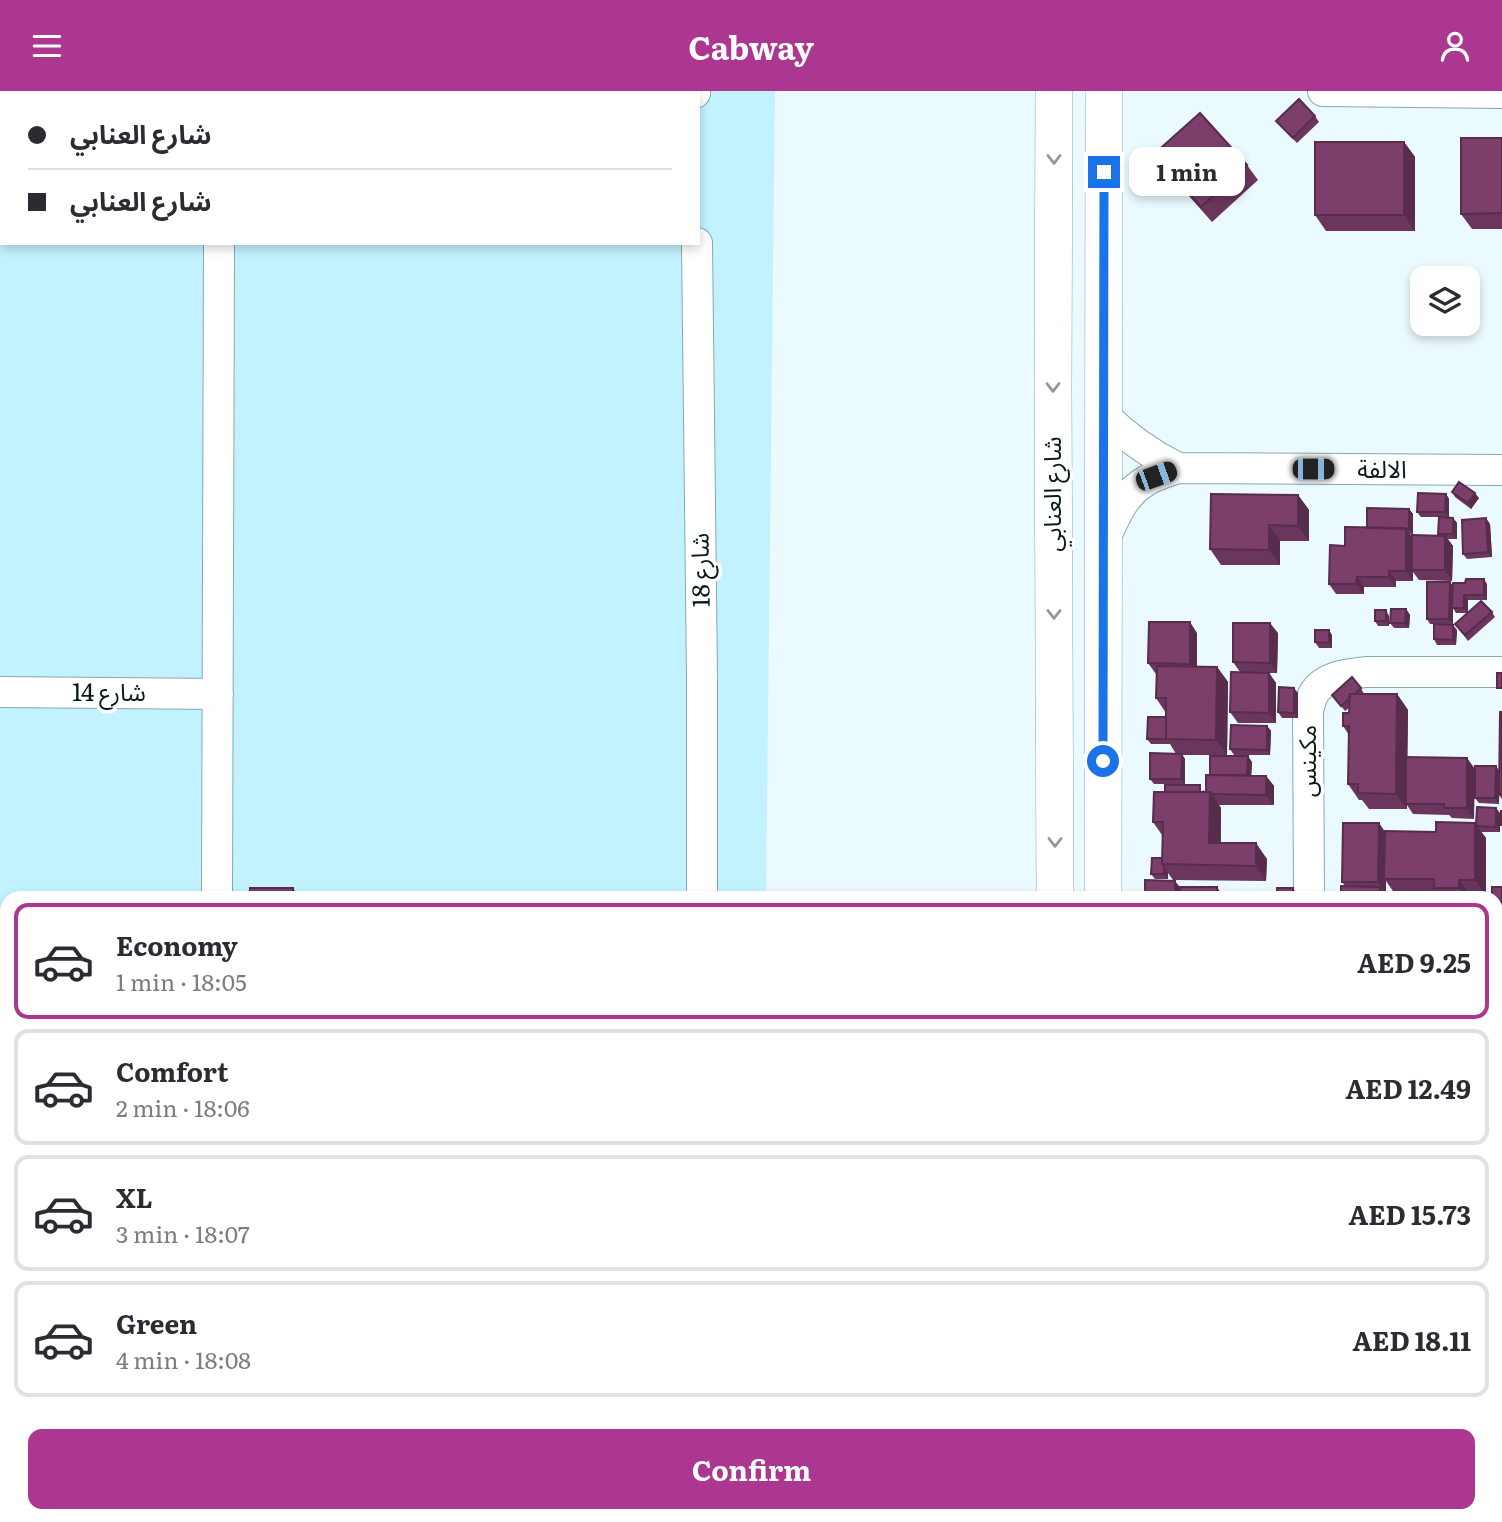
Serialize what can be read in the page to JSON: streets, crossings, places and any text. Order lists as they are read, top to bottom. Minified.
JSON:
{"streets":{"street":["الالفة","شارع العنابي","شارع 18","شارع 14","مكينس"]},"crossings":[["الالفة","شارع العنابي"]],"page":{"header":"Cabway","banner":["شارع العنابي","شارع العنابي"],"bubble":"1 min","list":[{"name":"Economy","note":"1 min · 18:05","value":"AED 9.25"},{"name":"Comfort","note":"2 min · 18:06","value":"AED 12.49"},{"name":"XL","note":"3 min · 18:07","value":"AED 15.73"},{"name":"Green","note":"4 min · 18:08","value":"AED 18.11"}],"buttons":"Confirm"}}
